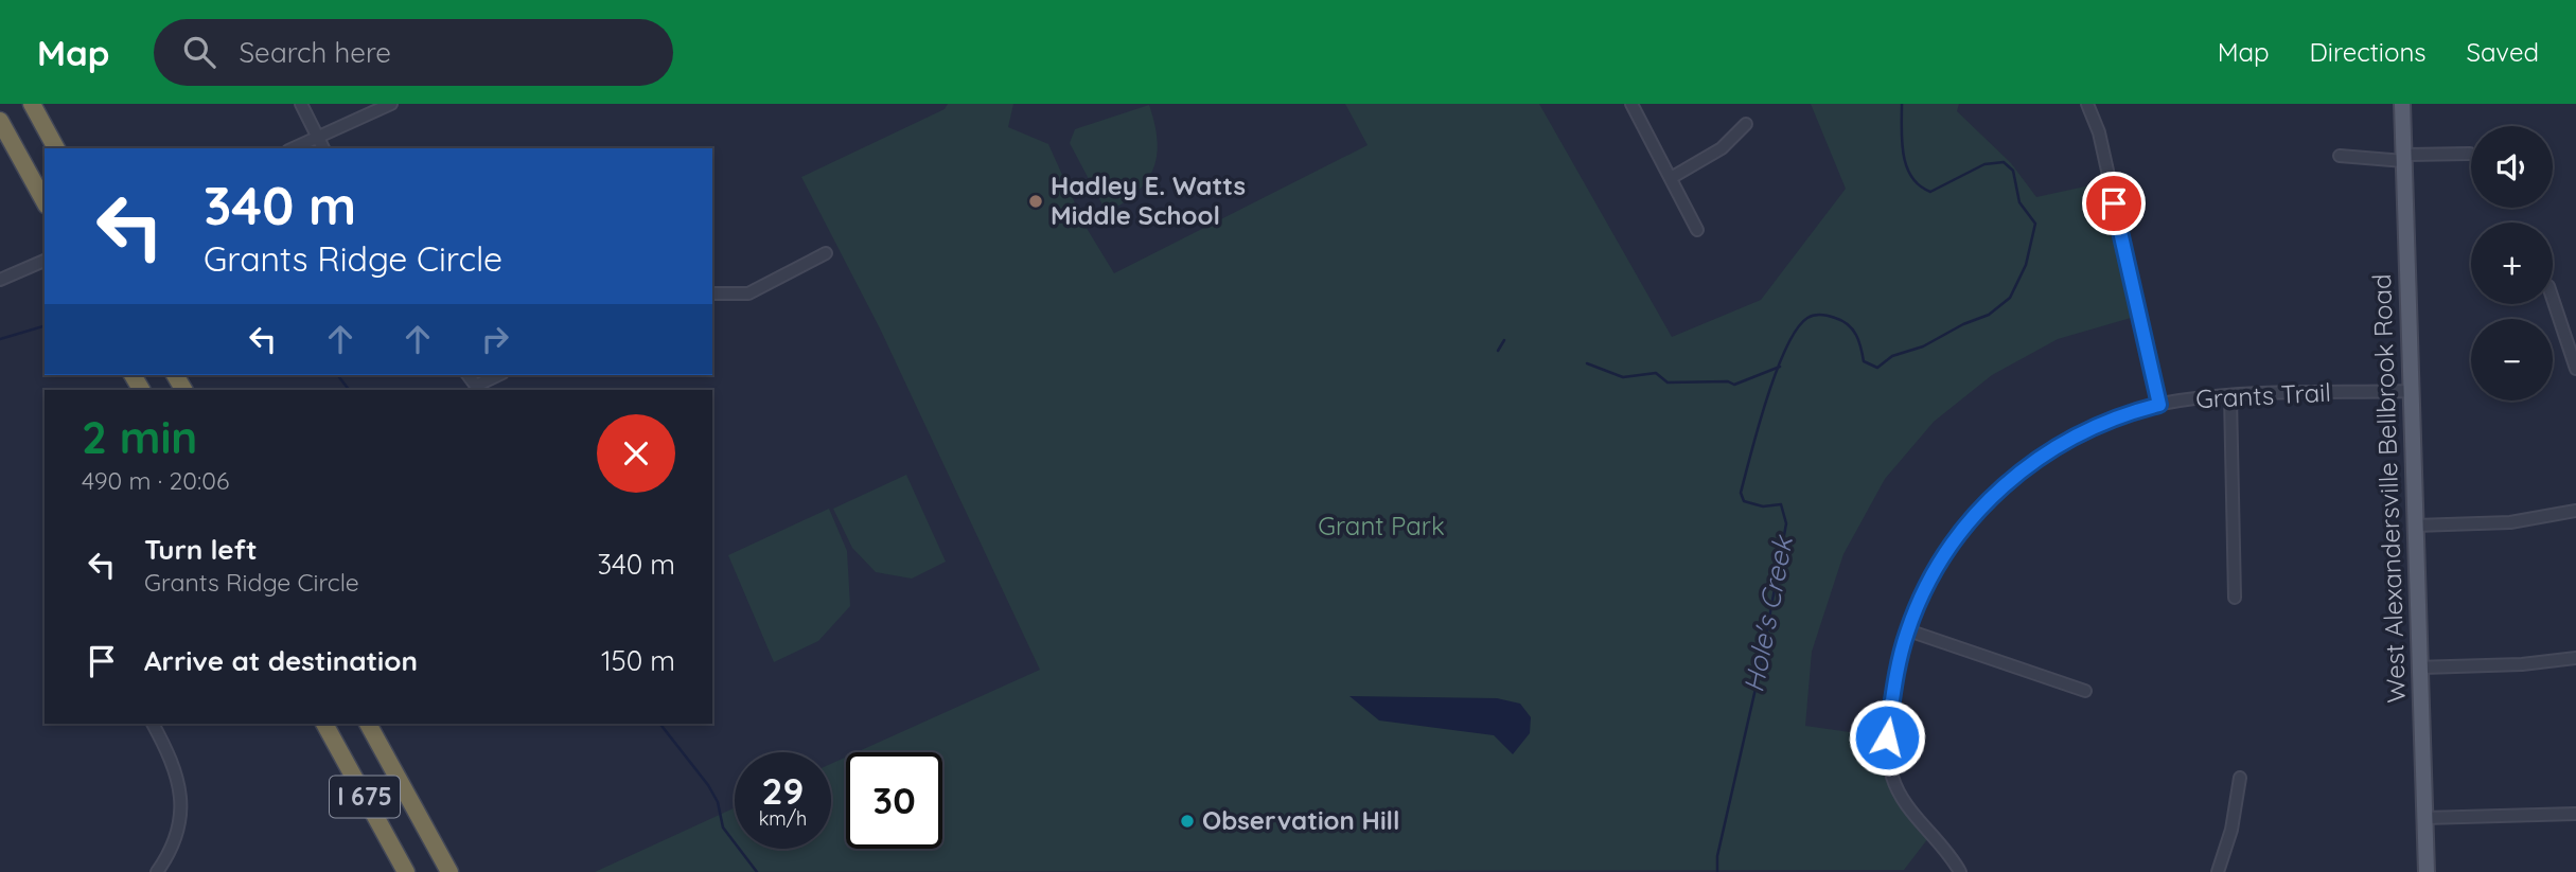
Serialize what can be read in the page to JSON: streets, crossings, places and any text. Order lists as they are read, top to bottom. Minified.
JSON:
{"streets":{"highway":["I 675"],"main road":["West Alexandersville Bellbrook Road"],"street":["Grants Trail"]},"crossings":[["Grants Trail","West Alexandersville Bellbrook Road"]],"water":["Hole's Creek"],"parks":["Grant Park"],"places":["Hadley E. Watts Middle School","Observation Hill"],"page":{"header":"Map","search":"Search here","nav":["Map","Directions","Saved"],"map_buttons":["+","−"],"turn":["340 m","Grants Ridge Circle"],"heading":["2 min","490 m · 20:06"],"list":[{"name":"Turn left","note":"Grants Ridge Circle","value":"340 m"},{"name":"Arrive at destination","value":"150 m"}],"speed":"29 km/h","limit":"30"}}
